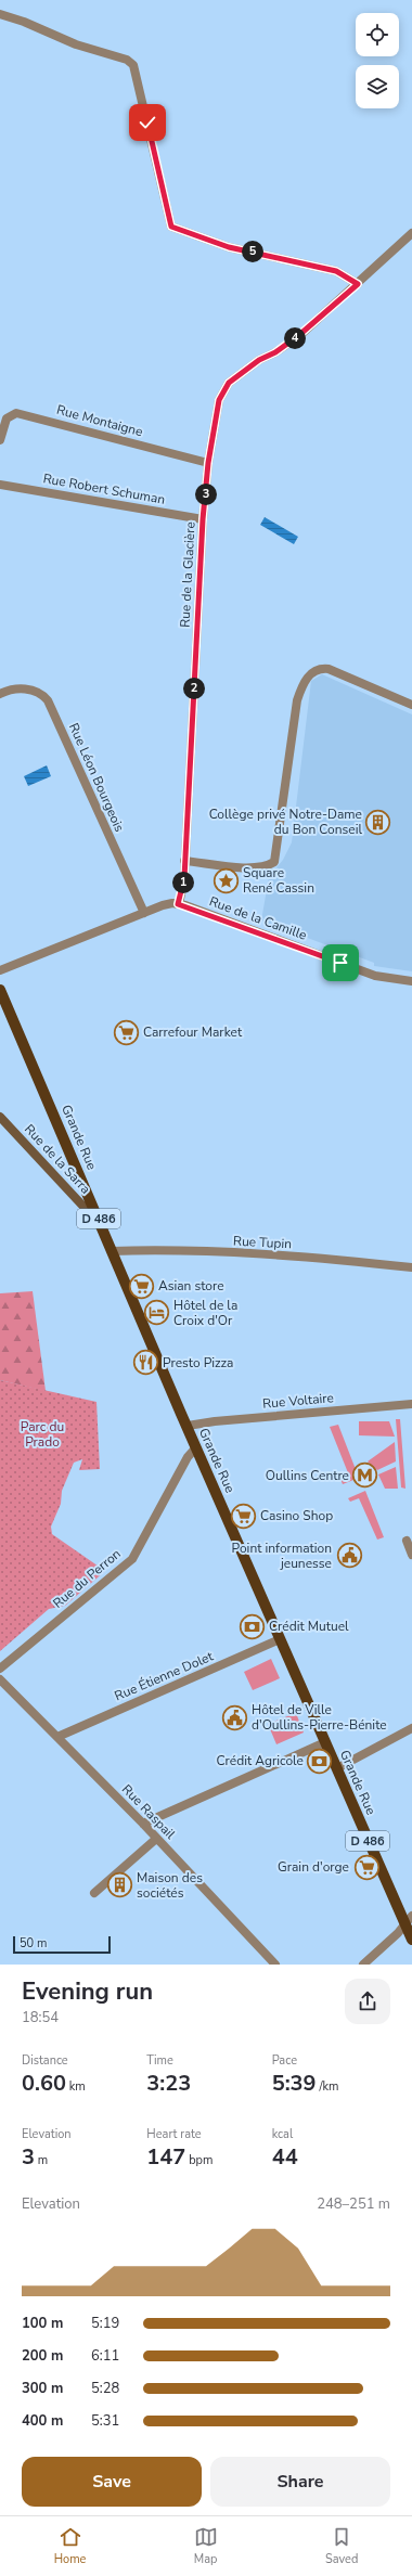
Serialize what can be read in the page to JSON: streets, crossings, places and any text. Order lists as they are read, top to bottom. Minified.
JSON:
{"streets":{"main road":["Grande Rue","D 486"],"street":["Rue Montaigne","Rue Robert Schuman","Rue de la Glacière","Rue Léon Bourgeois","Rue de la Camille","Rue de la Sarra","Rue Tupin","Rue Voltaire","Rue du Perron","Rue Étienne Dolet","Rue Raspail"]},"crossings":[["Rue Montaigne","Rue de la Glacière"],["Rue Robert Schuman","Rue de la Glacière"],["Rue de la Glacière","Rue de la Camille"],["Rue Léon Bourgeois","Rue de la Camille"],["Grande Rue","Rue de la Sarra"],["Grande Rue","Rue Tupin"],["Grande Rue","Rue Voltaire"],["Grande Rue","Rue du Perron"],["Grande Rue","Rue Étienne Dolet"],["Rue Étienne Dolet","Rue Raspail"]],"parks":["Parc du Prado"],"places":{"building":["Collège privé Notre-Dame du Bon Conseil","Maison des sociétés"],"place":["Square René Cassin"],"supermarket":["Carrefour Market","Asian store","Casino Shop","Grain d'orge"],"hotel":["Hôtel de la Croix d'Or"],"restaurant":["Presto Pizza"],"metro station":["Oullins Centre"],"public building":["Point information jeunesse","Hôtel de Ville d'Oullins-Pierre-Bénite"],"bank":["Crédit Mutuel","Crédit Agricole"]},"scale_bar":"50 m","page":{"pins":["5","4","3","2","1"],"scale":"50 m","heading":["Evening run","18:54"],"stats":[["Distance","0.60 km"],["Time","3:23"],["Pace","5:39 /km"],["Elevation","3 m"],["Heart rate","147 bpm"],["kcal","44"]],"chart":["Elevation","248–251 m"],"list":[{"name":"100 m","note":"5:19"},{"name":"200 m","note":"6:11"},{"name":"300 m","note":"5:28"},{"name":"400 m","note":"5:31"}],"buttons":["Save","Share"],"tabs":["Home","Map","Saved"]}}
